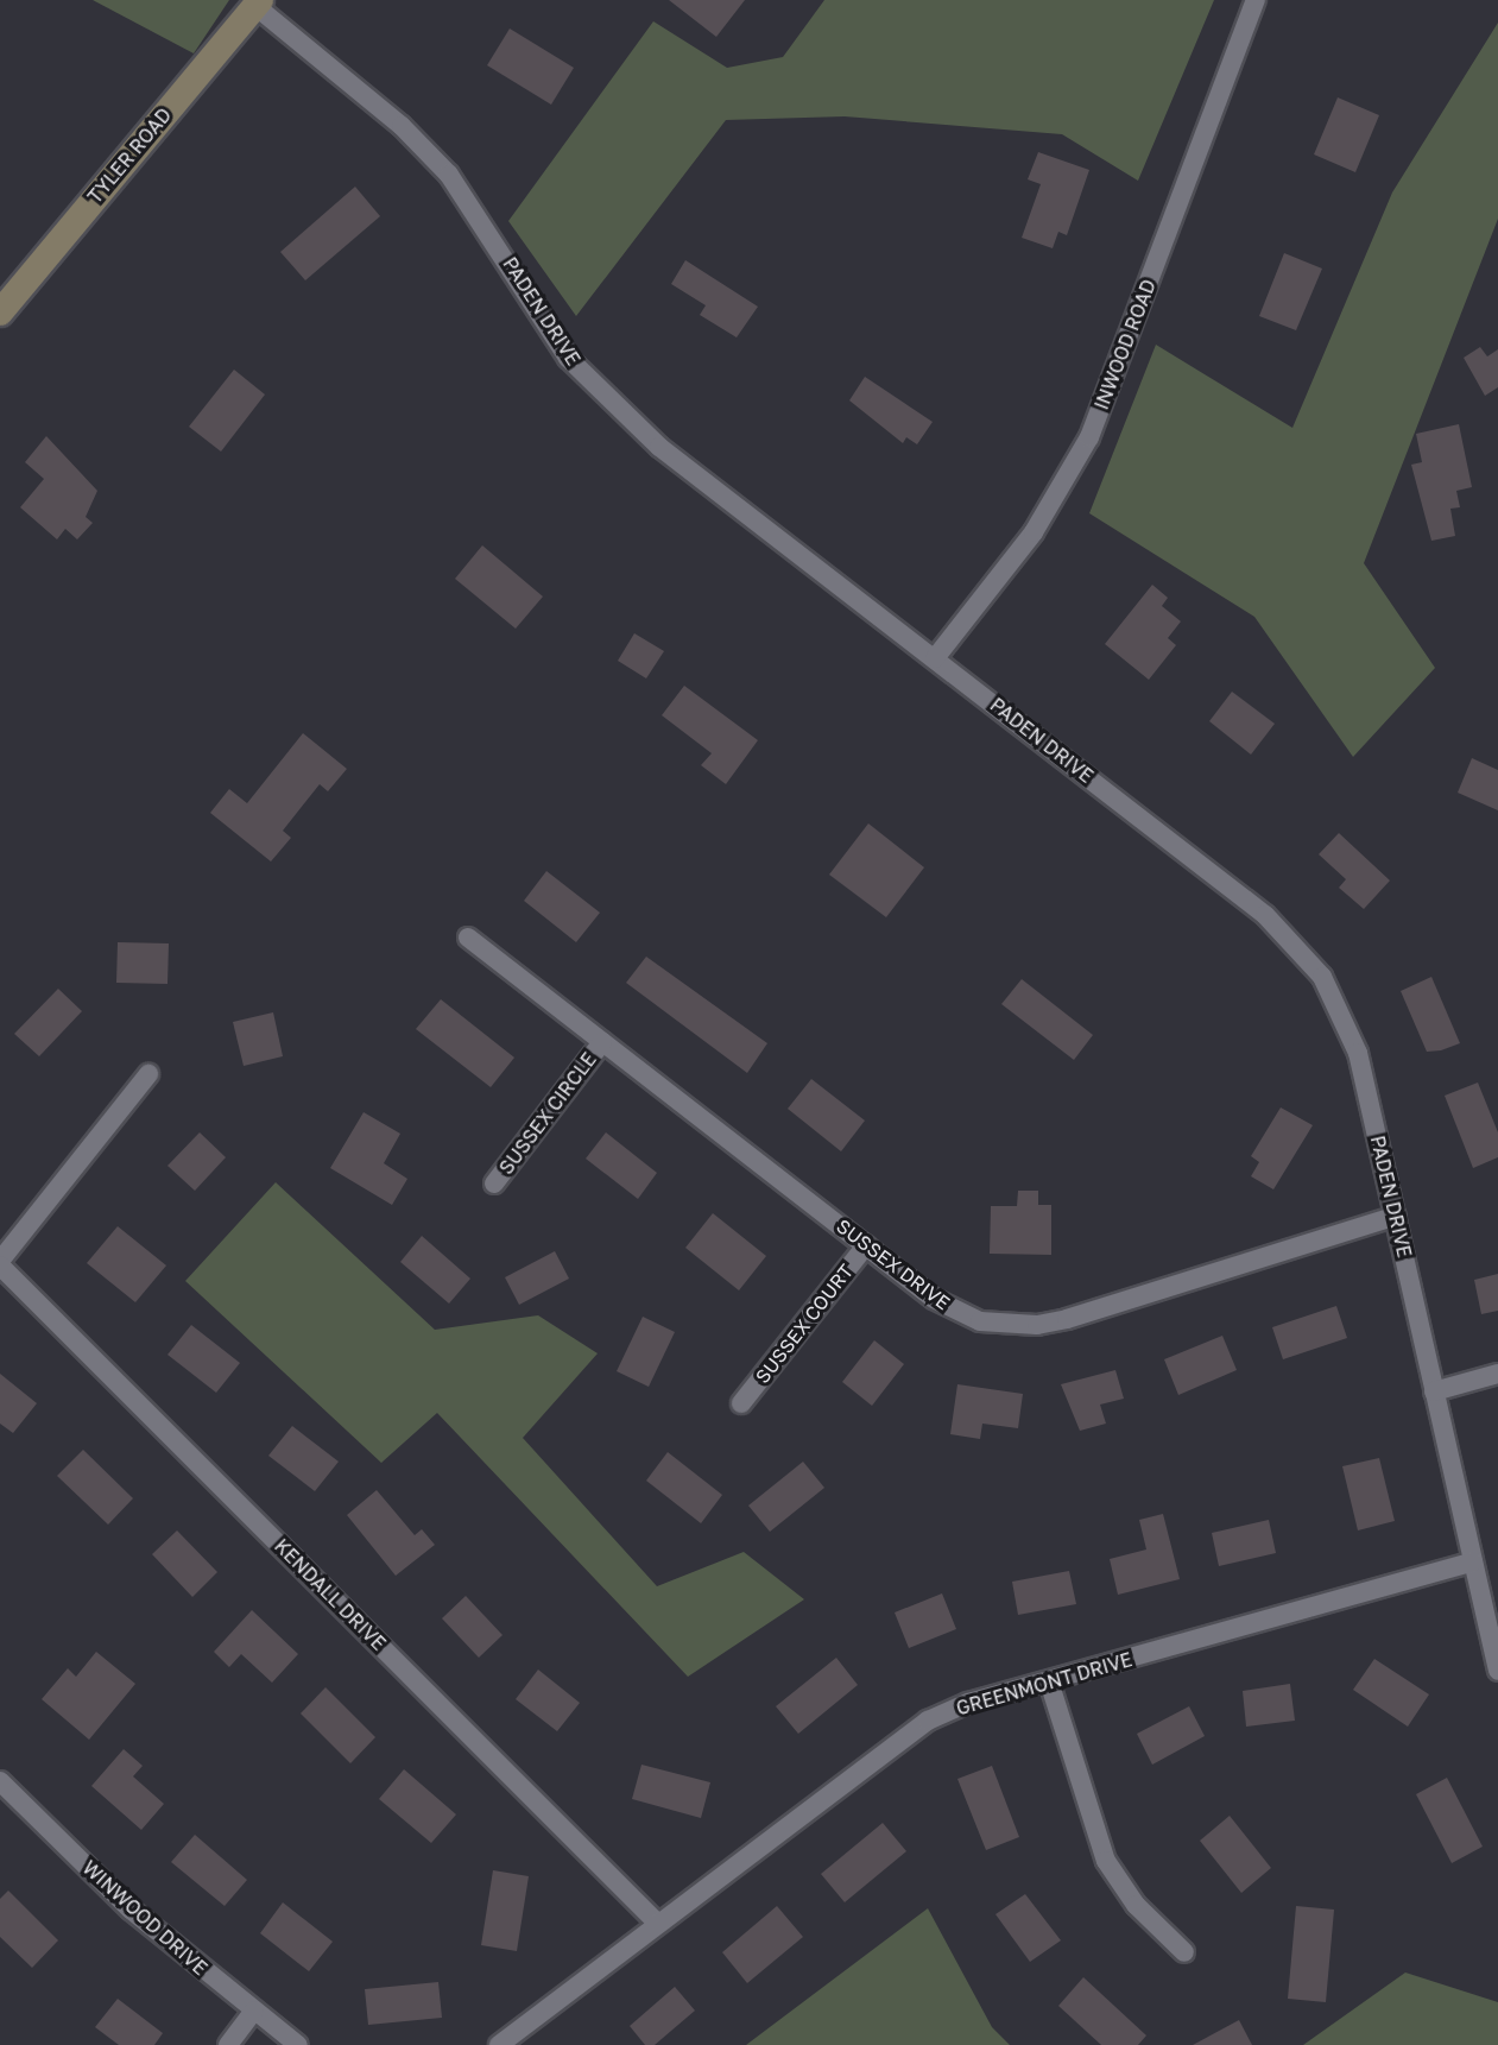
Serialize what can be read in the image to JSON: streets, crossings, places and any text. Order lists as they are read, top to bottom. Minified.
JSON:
{"streets":{"street":["TYLER ROAD","PADEN DRIVE","INWOOD ROAD","SUSSEX CIRCLE","SUSSEX DRIVE","SUSSEX COURT","KENDALL DRIVE","GREENMONT DRIVE","WINWOOD DRIVE"]},"crossings":[["TYLER ROAD","PADEN DRIVE"],["PADEN DRIVE","INWOOD ROAD"],["PADEN DRIVE","SUSSEX DRIVE"],["PADEN DRIVE","GREENMONT DRIVE"],["SUSSEX CIRCLE","SUSSEX DRIVE"],["SUSSEX DRIVE","SUSSEX COURT"],["KENDALL DRIVE","GREENMONT DRIVE"]]}
